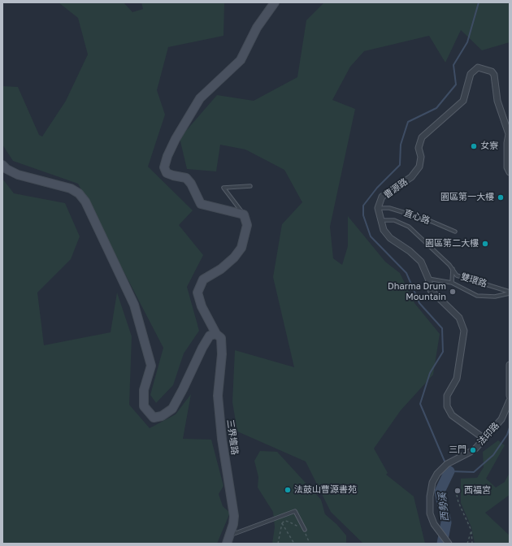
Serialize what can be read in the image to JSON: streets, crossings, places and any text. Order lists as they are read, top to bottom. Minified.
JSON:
{"streets":{"street":["曹源路","法印路","三界壇路"],"lane":["直心路","雙環路"]},"crossings":[["曹源路","直心路"],["曹源路","雙環路"],["曹源路","法印路"]],"water":["西勢溪"],"places":["女寮","園區第一大樓","園區第二大樓","Dharma Drum Mountain","三門","法鼓山曹源書苑","西福宮"]}
